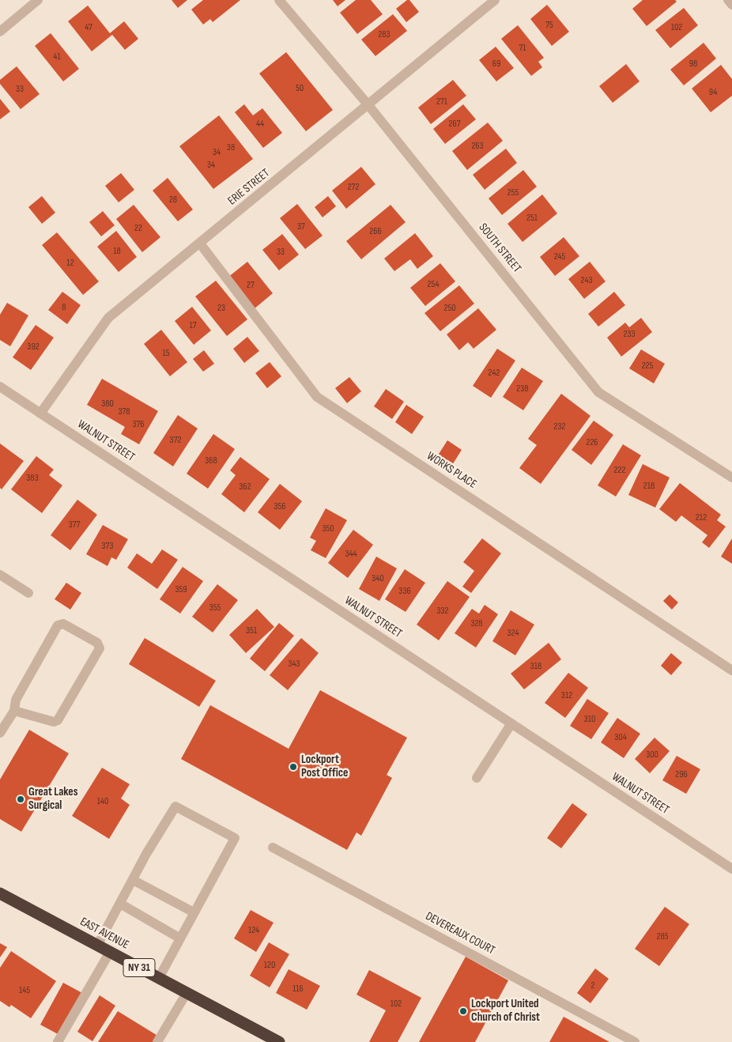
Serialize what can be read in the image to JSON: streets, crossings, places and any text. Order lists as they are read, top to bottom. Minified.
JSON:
{"streets":{"highway":["EAST AVENUE","NY 31"],"street":["ERIE STREET","SOUTH STREET","WALNUT STREET","WORKS PLACE","DEVEREAUX COURT"]},"crossings":[["ERIE STREET","SOUTH STREET"],["ERIE STREET","WALNUT STREET"],["ERIE STREET","WORKS PLACE"]],"places":["Lockport Post Office","Great Lakes Surgical","Lockport United Church of Christ"],"house_numbers":["75","47","102","283","71","41","69","98","50","33","94","271","44","267","263","38","34","34","272","255","28","251","37","22","266","18","33","245","12","243","254","27","8","23","250","17","233","392","15","225","242","238","380","378","376","232","372","226","368","222","383","218","362","356","212","377","350","373","344","340","359","336","355","332","328","351","324","343","318","312","310","304","300","296","140","124","285","120","2","116","145","102"]}
